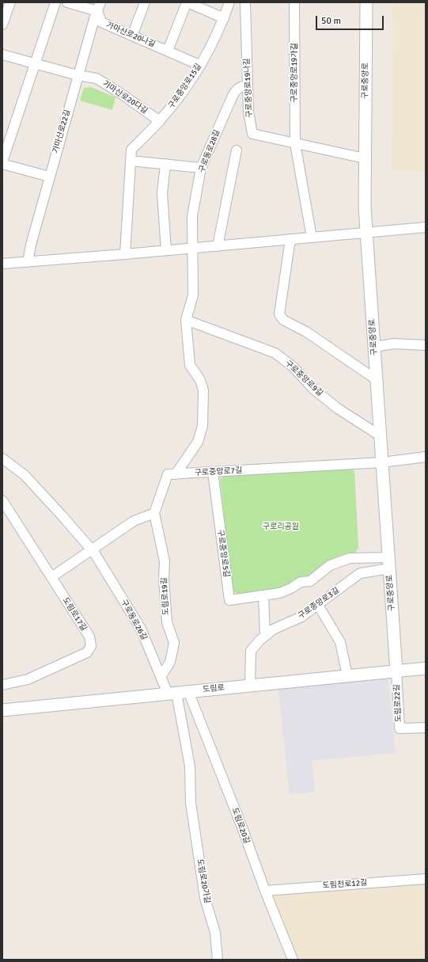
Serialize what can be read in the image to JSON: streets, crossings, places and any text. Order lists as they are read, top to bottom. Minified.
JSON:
{"streets":{"street":["가마산로20나길","구로중앙로19가길","구로중앙로","구로중앙로15길","구로중앙로19나길","가마산로20다길","가마산로22길","구로동로28길","구로중앙로9길","구로중앙로7길","구로중앙로5길","도림로19길","구로중앙로3길","도림로17길","구로동로26길","도림로","도림로22길","도림로20길","도림로20가길","도림천로12길"]},"crossings":[["가마산로20나길","구로중앙로15길"],["가마산로20나길","가마산로22길"],["구로중앙로19가길","구로중앙로19나길"],["구로중앙로","구로중앙로19나길"],["구로중앙로","구로중앙로9길"],["구로중앙로","구로중앙로7길"],["구로중앙로","구로중앙로5길"],["구로중앙로","구로중앙로3길"],["구로중앙로","도림로"],["구로중앙로","도림로22길"],["구로중앙로15길","가마산로20다길"],["구로중앙로19나길","구로동로28길"],["가마산로20다길","가마산로22길"],["구로동로28길","구로중앙로9길"],["구로중앙로7길","구로중앙로5길"],["구로중앙로5길","구로중앙로3길"],["도림로19길","구로동로26길"],["구로중앙로3길","도림로"],["구로동로26길","도림로"],["구로동로26길","도림로20가길"],["도림로","도림로22길"],["도림로","도림로20길"],["도림로","도림로20가길"],["도림로20길","도림천로12길"]],"parks":["구로리공원"],"scale_bar":"50 m"}
